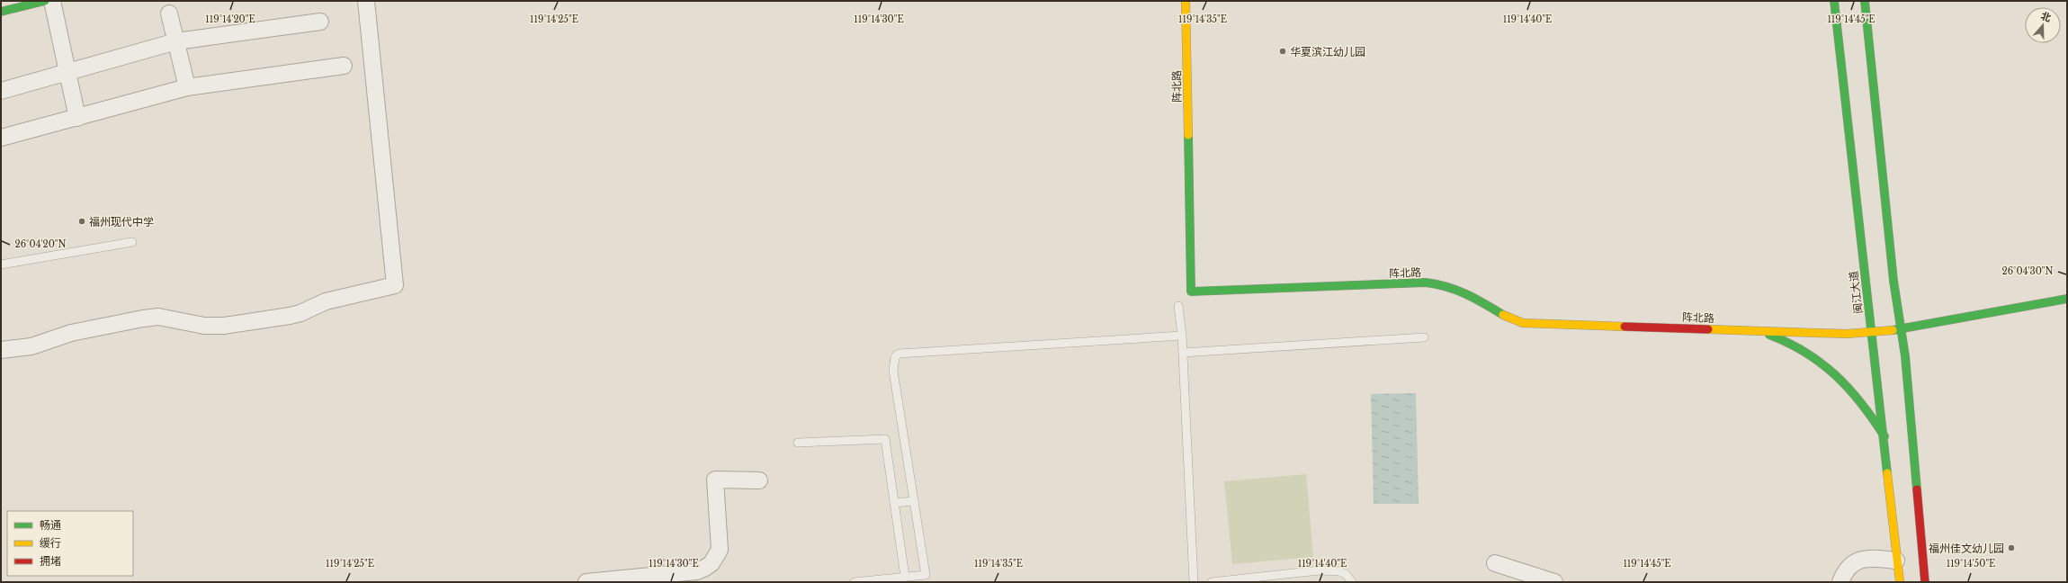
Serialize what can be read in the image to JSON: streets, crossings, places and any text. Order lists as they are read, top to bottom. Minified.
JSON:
{"streets":{"street":["阵北路","闽江大道"]},"crossings":[["阵北路","闽江大道"]],"places":["华夏滨江幼儿园","福州现代中学","福州佳文幼儿园"],"legend":["畅通","缓行","拥堵"],"north":"top","coordinates":["119°14'20\"E","119°14'25\"E","119°14'30\"E","119°14'35\"E","119°14'40\"E","119°14'45\"E","26°04'20\"N","26°04'30\"N","119°14'50\"E"]}
